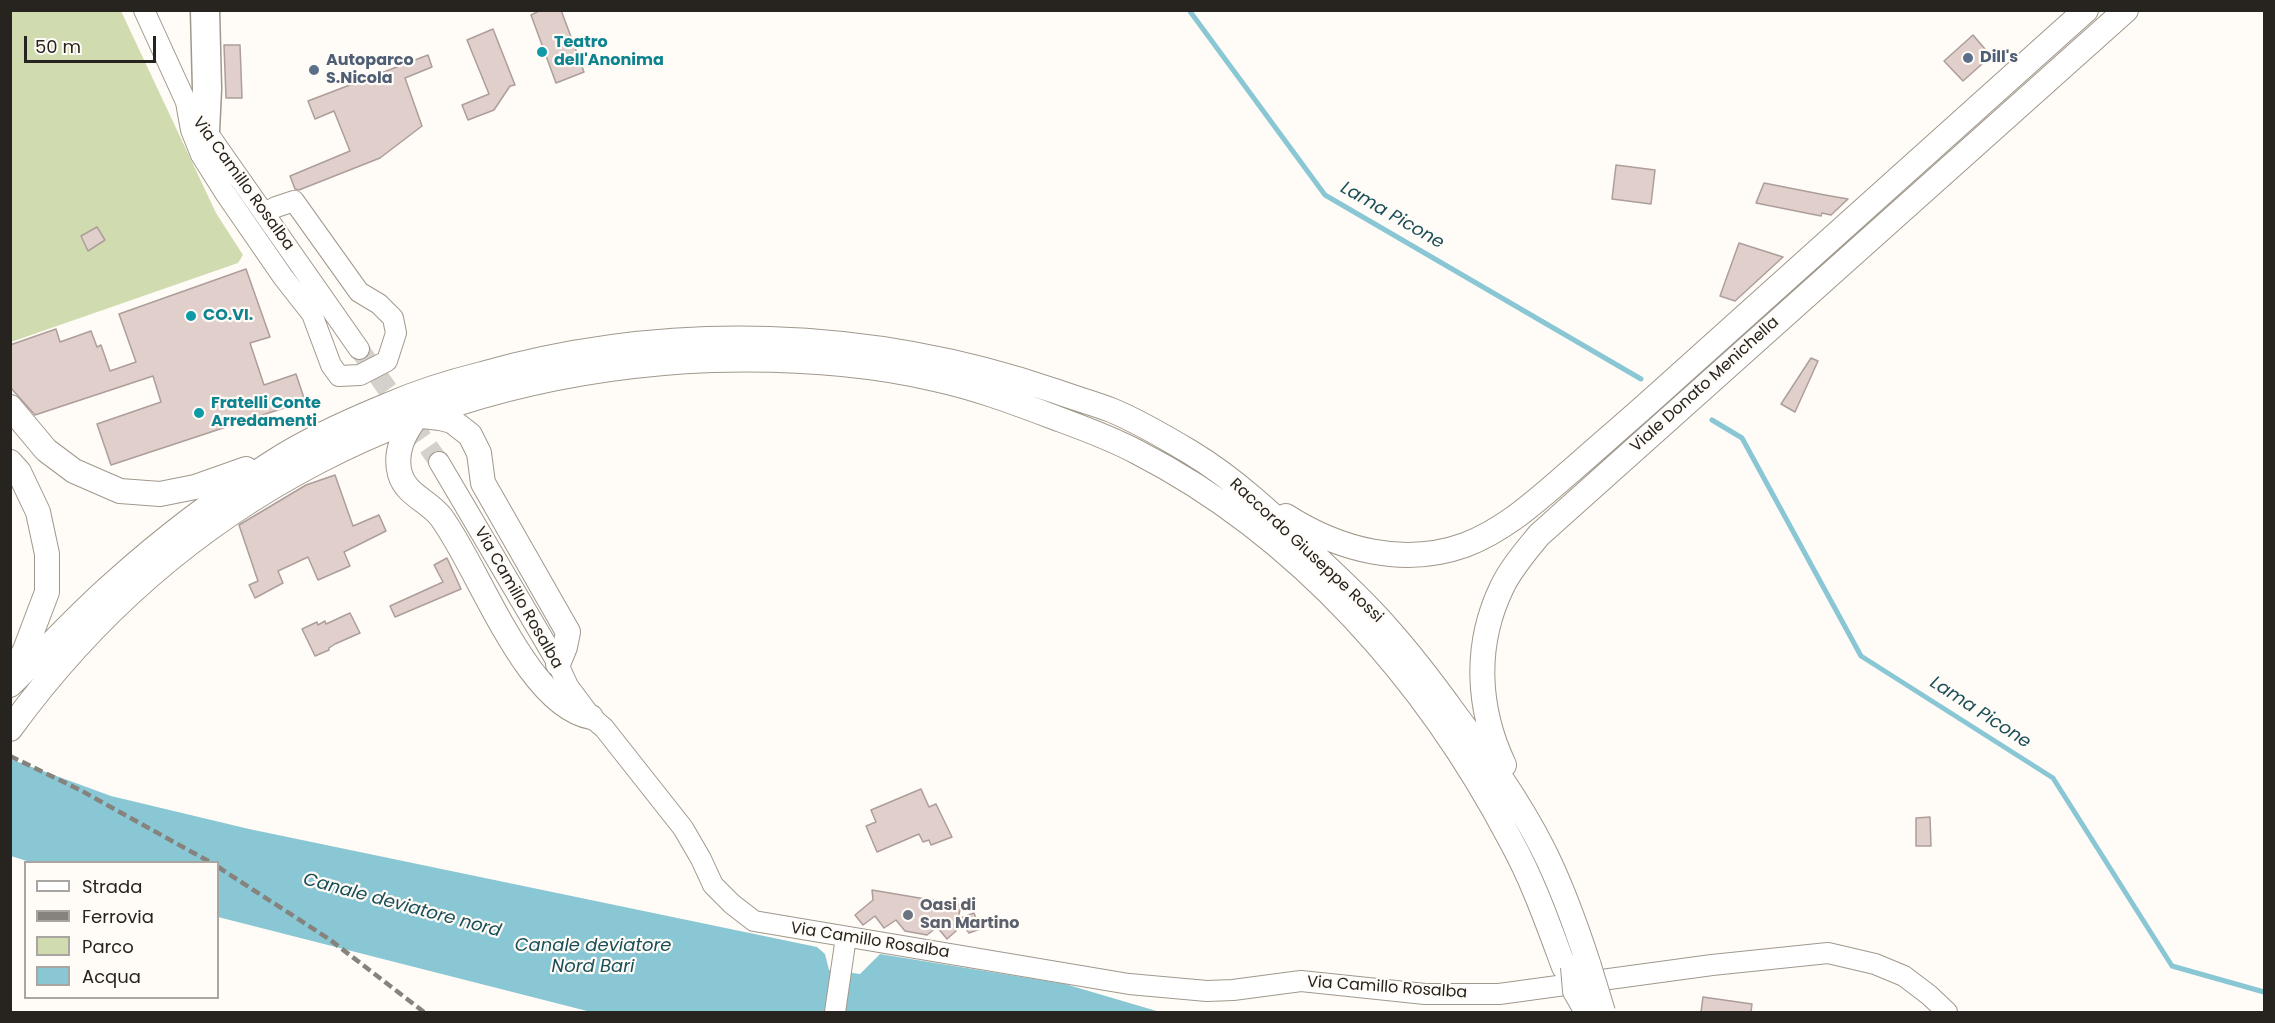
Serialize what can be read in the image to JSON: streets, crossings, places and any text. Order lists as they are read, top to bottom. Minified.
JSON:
{"streets":{"main road":["Viale Donato Menichella","Raccordo Giuseppe Rossi"],"street":["Via Camillo Rosalba"]},"crossings":[["Viale Donato Menichella","Raccordo Giuseppe Rossi"]],"water":["Lama Picone","Canale deviatore nord","Canale deviatore Nord Bari"],"places":["Teatro dell'Anonima","Dill's","Autoparco S.Nicola","CO.VI.","Fratelli Conte Arredamenti","Oasi di San Martino"],"legend":["Strada","Ferrovia","Parco","Acqua"],"scale_bar":"50 m"}
